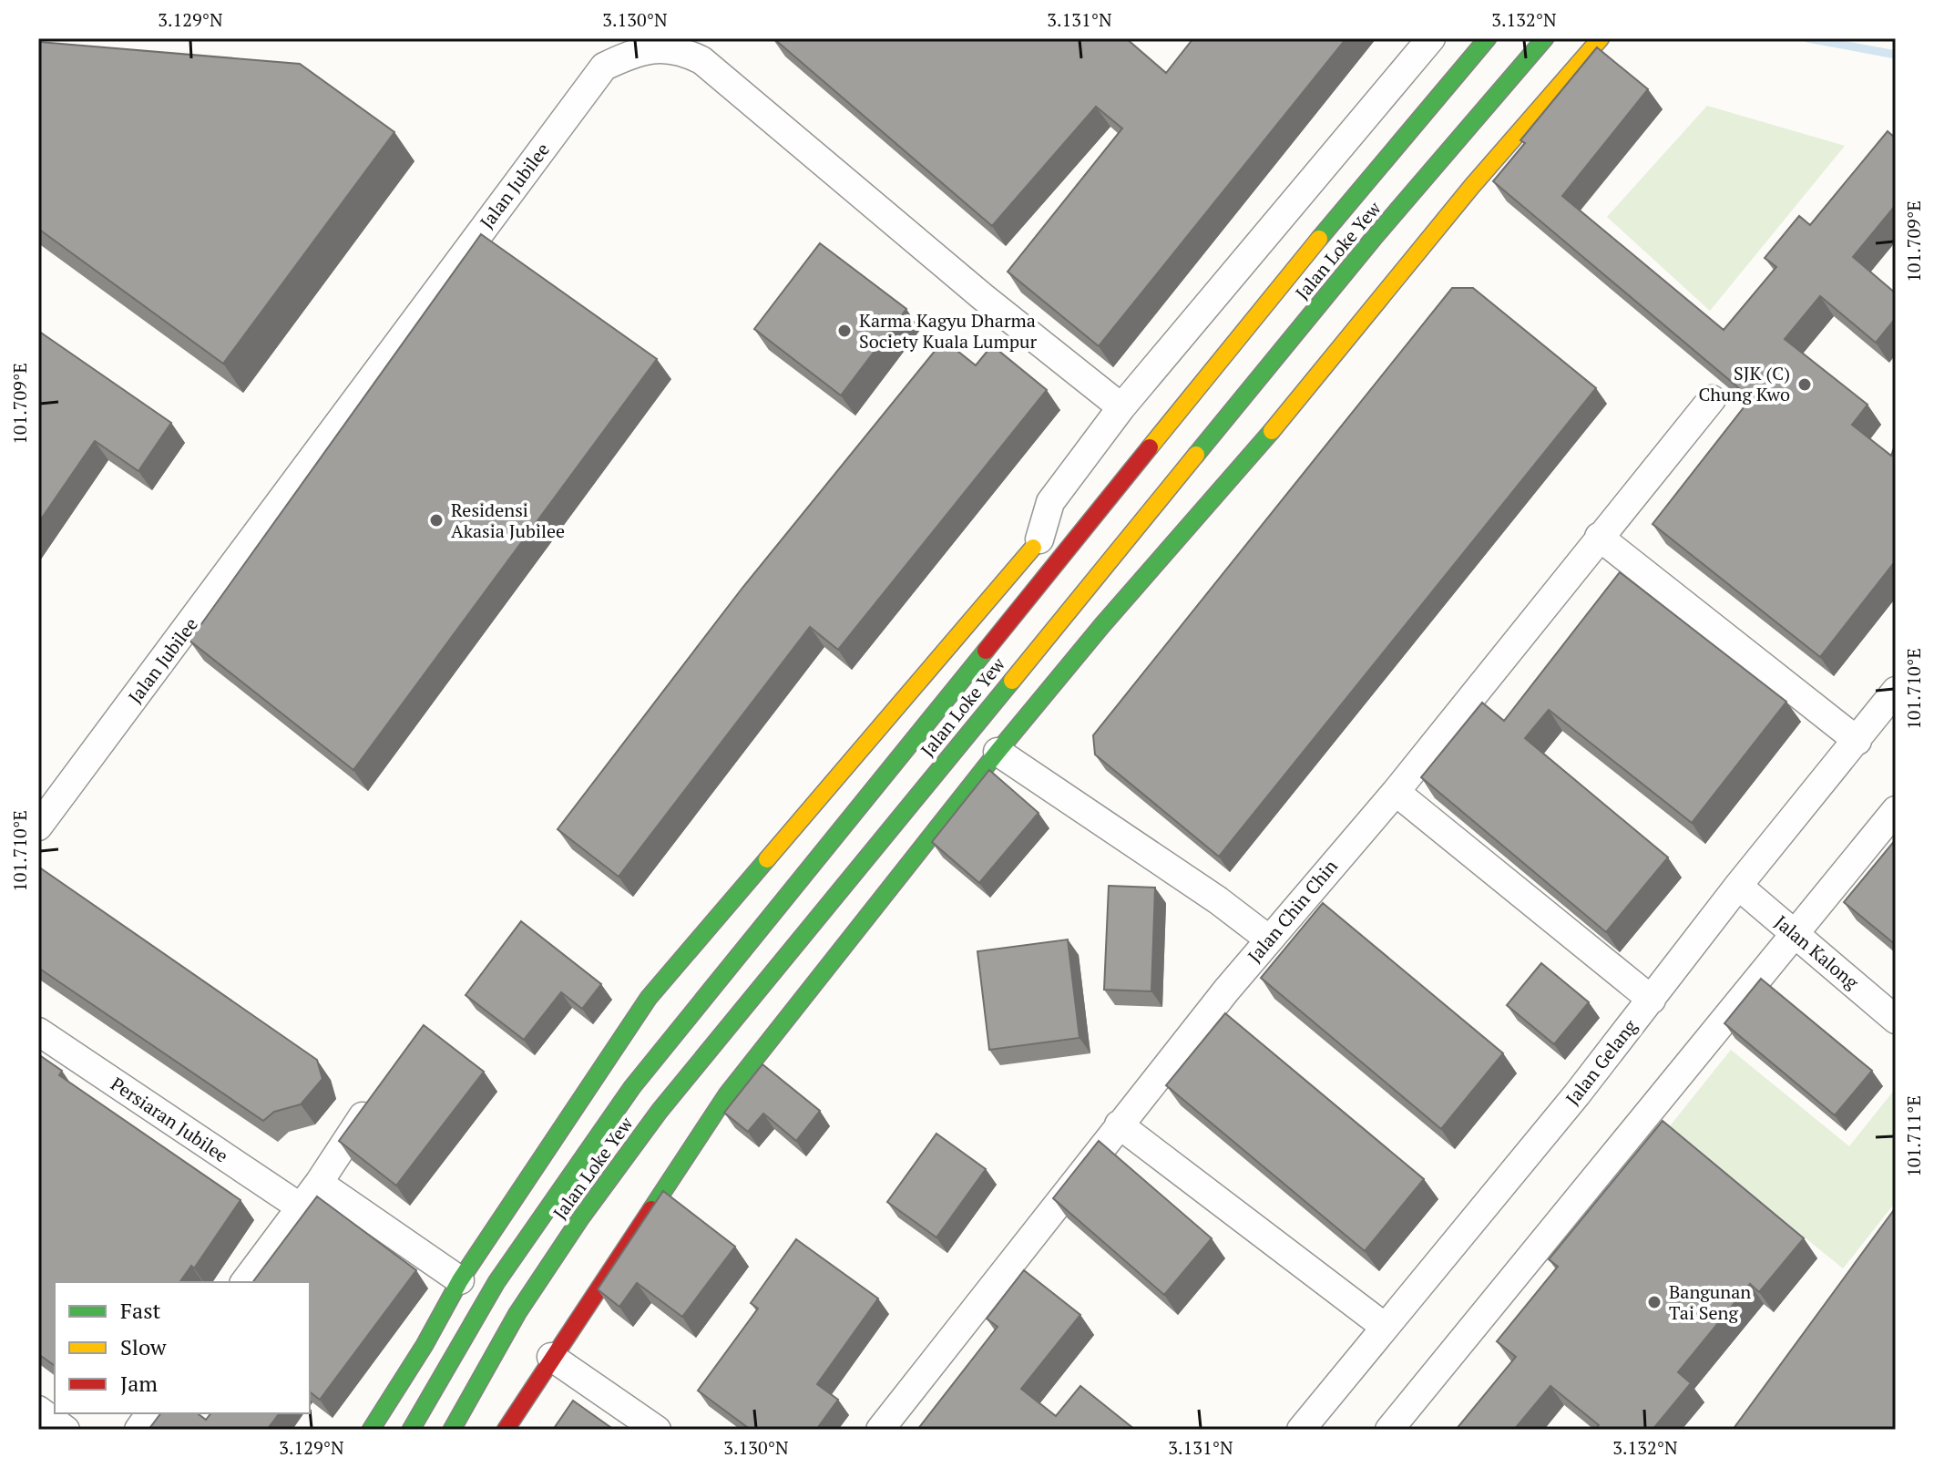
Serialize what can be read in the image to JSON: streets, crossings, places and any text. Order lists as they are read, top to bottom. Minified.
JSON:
{"streets":{"highway":["Jalan Loke Yew"],"street":["Jalan Jubilee","Jalan Chin Chin","Jalan Kalong","Jalan Gelang","Persiaran Jubilee"]},"crossings":[["Jalan Kalong","Jalan Gelang"]],"places":["Karma Kagyu Dharma Society Kuala Lumpur","SJK (C) Chung Kwo","Residensi Akasia Jubilee","Bangunan Tai Seng"],"legend":["Fast","Slow","Jam"],"coordinates":["3.129°N","3.130°N","3.131°N","3.132°N","101.709°E","101.710°E","101.711°E"]}
